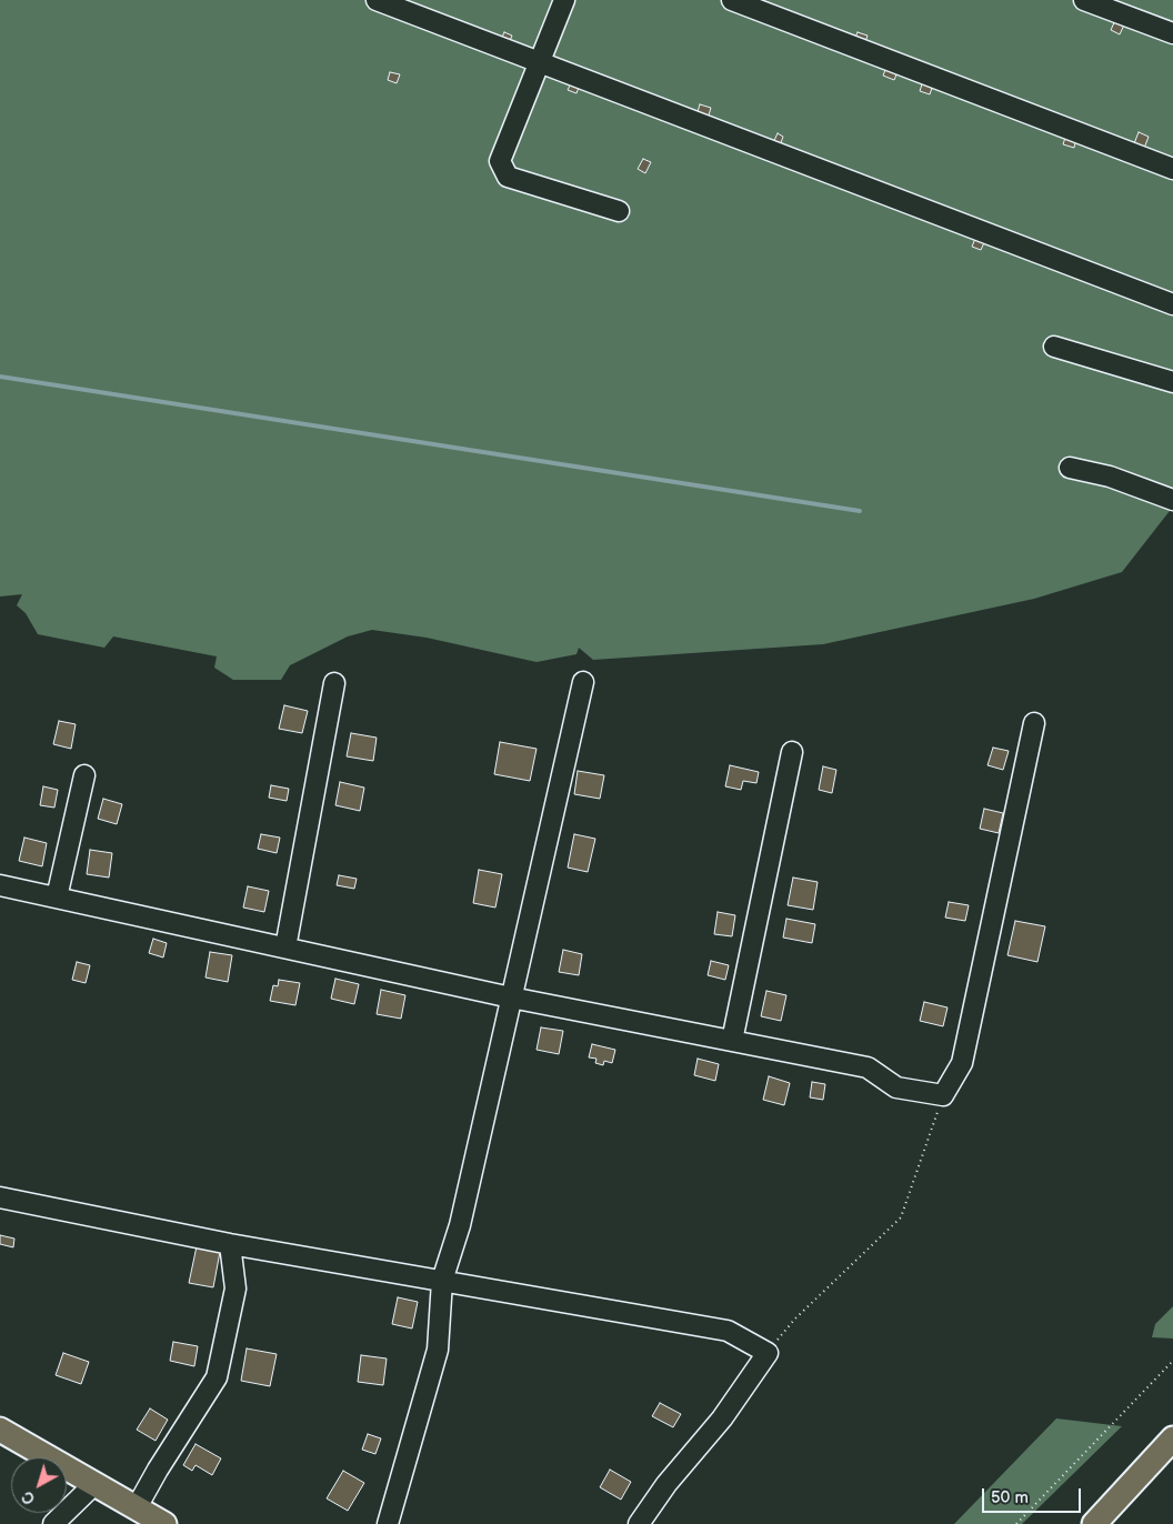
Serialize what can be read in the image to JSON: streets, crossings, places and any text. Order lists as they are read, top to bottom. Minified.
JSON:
{"scale_bar":"50 m","north":"bottom left"}
